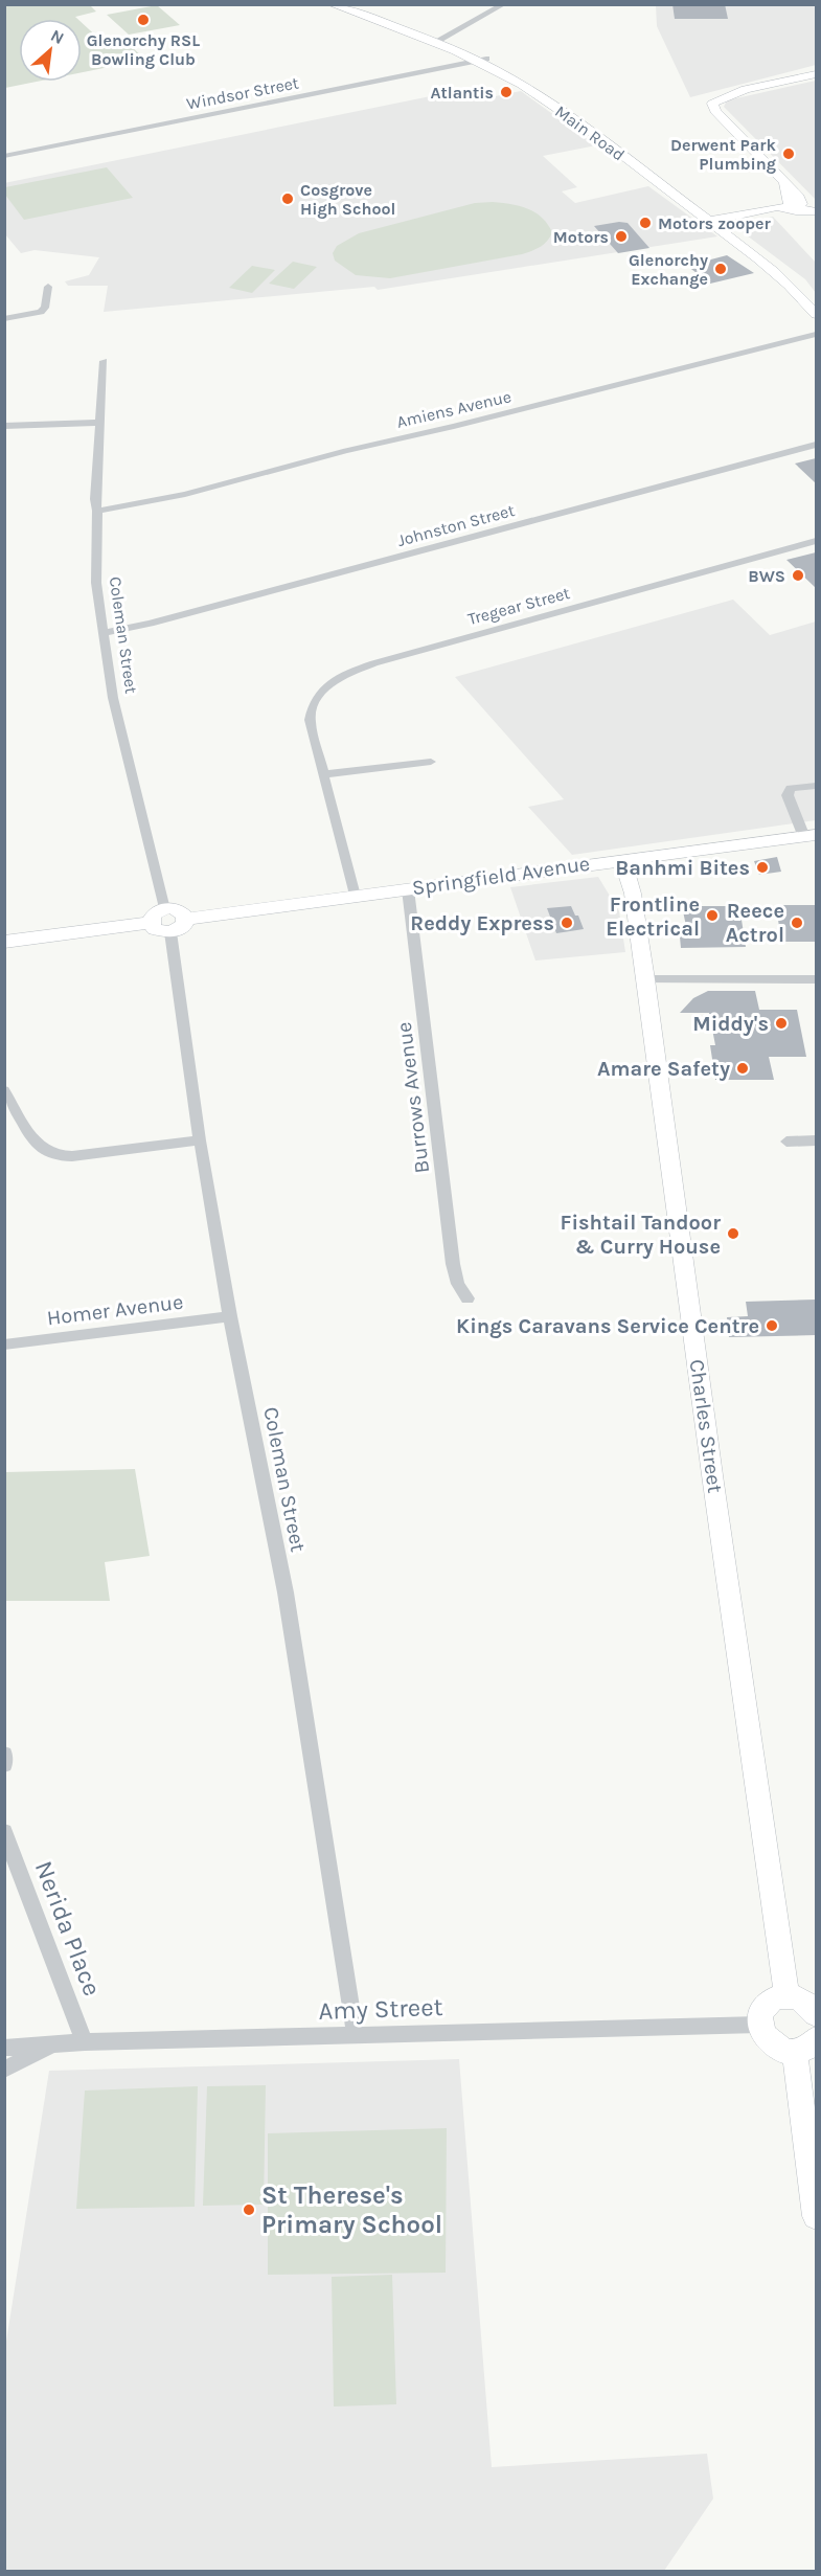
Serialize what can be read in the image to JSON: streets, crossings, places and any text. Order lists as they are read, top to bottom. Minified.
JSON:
{"streets":{"street":["Windsor Street","Main Road","Amiens Avenue","Johnston Street","Tregear Street","Coleman Street","Springfield Avenue","Burrows Avenue","Homer Avenue","Charles Street","Nerida Place","Amy Street"]},"crossings":[["Windsor Street","Main Road"],["Amiens Avenue","Coleman Street"],["Johnston Street","Coleman Street"],["Tregear Street","Springfield Avenue"],["Coleman Street","Springfield Avenue"],["Coleman Street","Homer Avenue"],["Coleman Street","Amy Street"],["Springfield Avenue","Burrows Avenue"],["Springfield Avenue","Charles Street"],["Nerida Place","Amy Street"]],"places":["Glenorchy RSL Bowling Club","Atlantis","Derwent Park Plumbing","Cosgrove High School","Motors zooper","Motors","Glenorchy Exchange","BWS","Banhmi Bites","Frontline Electrical","Reddy Express","Reece Actrol","Middy's","Amare Safety","Fishtail Tandoor & Curry House","Kings Caravans Service Centre","St Therese's Primary School"],"north":"top right"}
